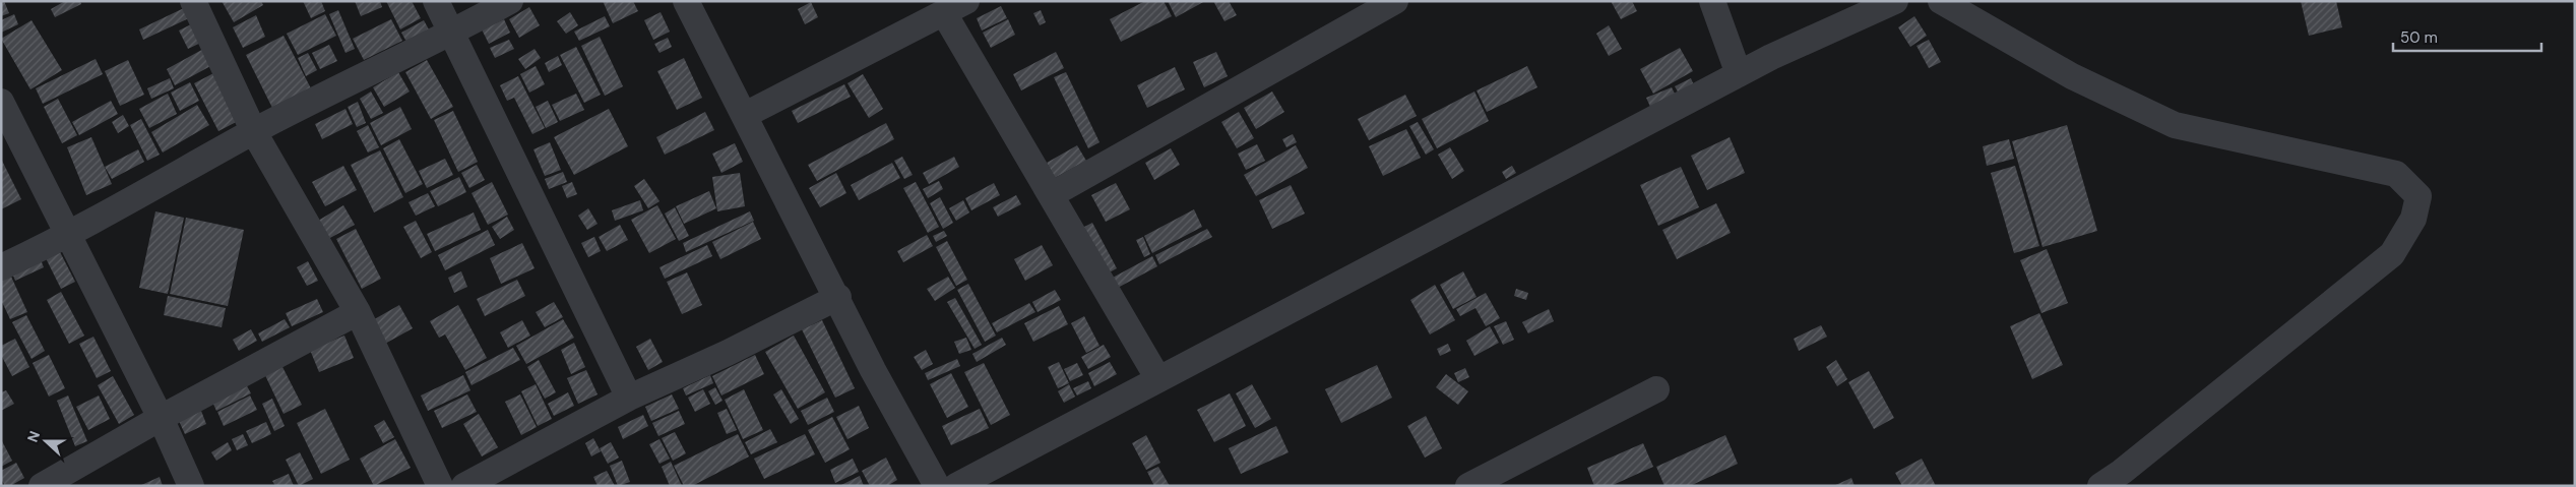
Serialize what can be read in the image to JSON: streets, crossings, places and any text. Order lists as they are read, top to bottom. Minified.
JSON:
{"scale_bar":"50 m","north":"left"}
